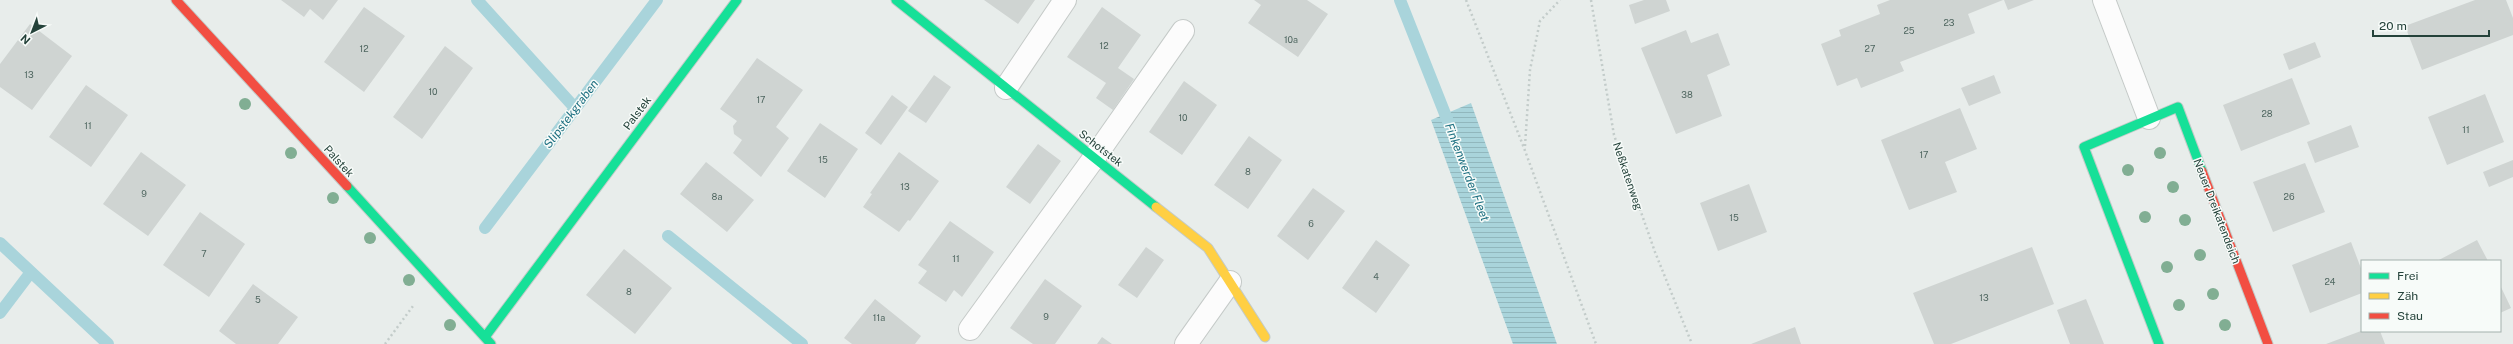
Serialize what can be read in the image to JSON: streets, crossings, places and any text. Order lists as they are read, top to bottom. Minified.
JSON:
{"streets":{"street":["Palstek","Schotstek","Neuer Dreikatendeich"],"path":["Neßkatenweg"]},"water":["Slipstekgraben","Finkenwerder Fleet"],"house_numbers":["23","25","10a","12","12","27","13","10","38","17","28","10","11","11","17","15","8","13","9","8a","26","15","6","7","11","4","24","8","13","5","9","11a"],"legend":["Frei","Zäh","Stau"],"scale_bar":"20 m","north":"bottom left"}
